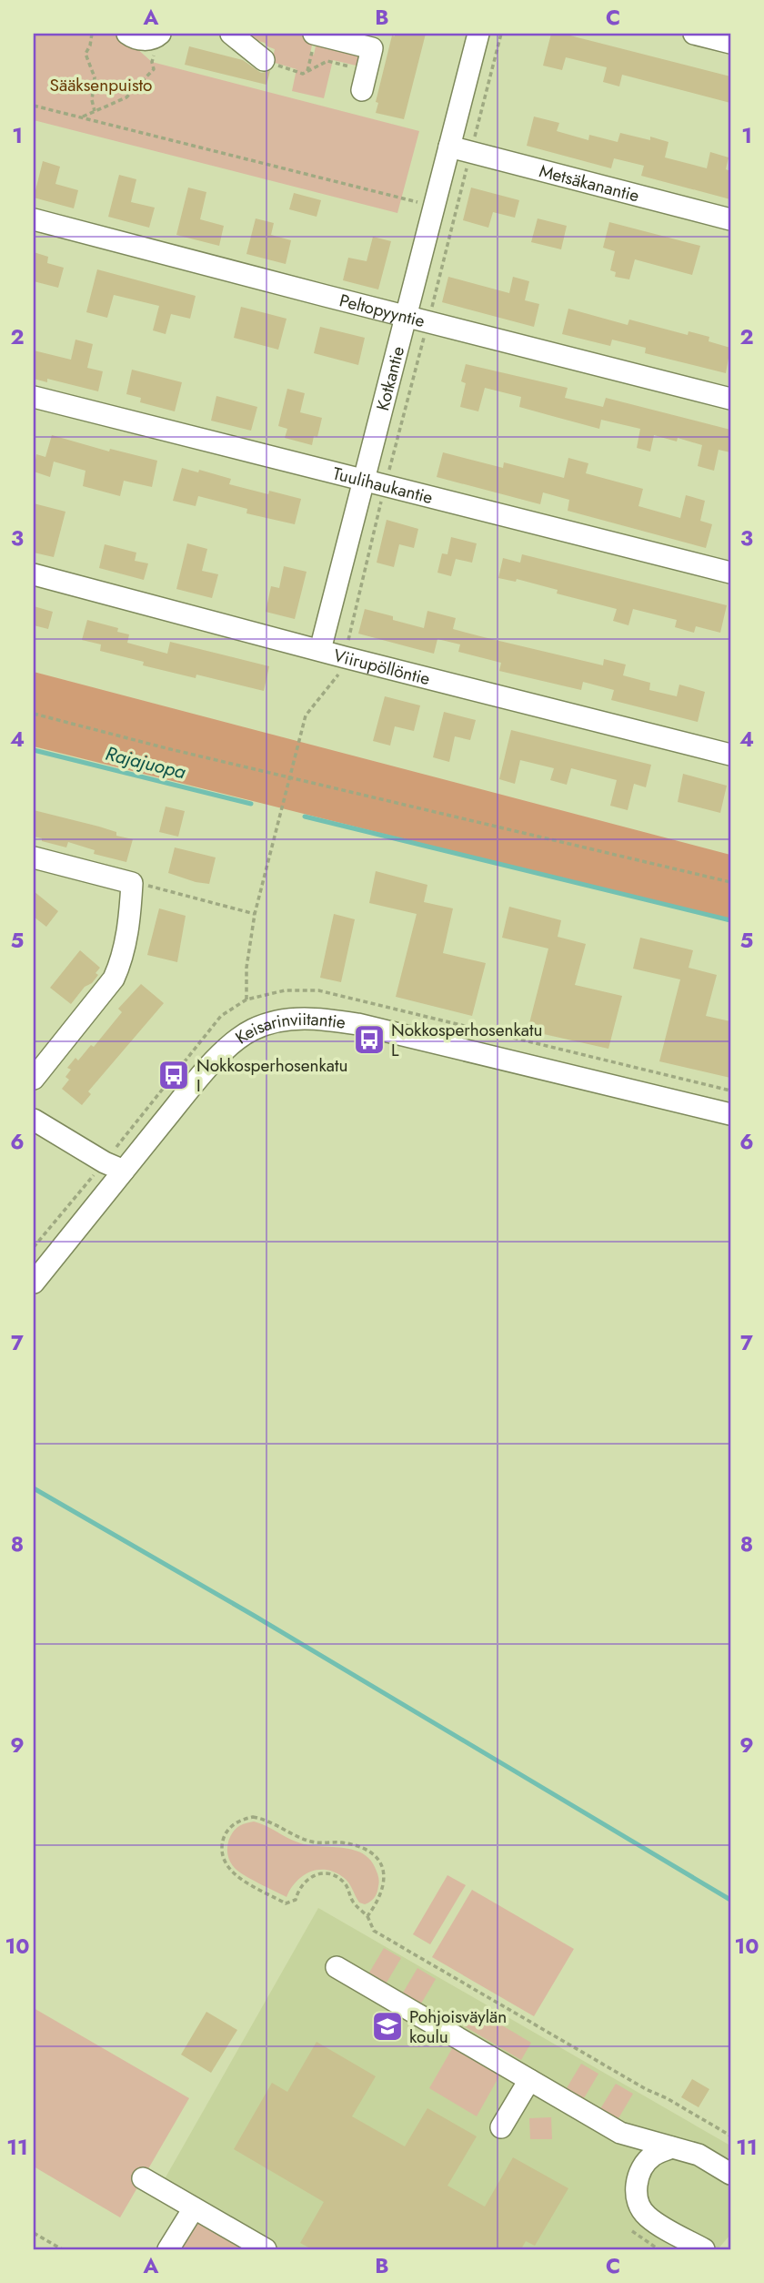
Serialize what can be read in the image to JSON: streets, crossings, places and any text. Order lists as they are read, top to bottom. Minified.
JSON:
{"streets":{"street":["Metsäkanantie","Peltopyyntie","Kotkantie","Tuulihaukantie","Viirupöllöntie","Keisarinviitantie"]},"crossings":[["Metsäkanantie","Kotkantie"],["Peltopyyntie","Kotkantie"],["Kotkantie","Tuulihaukantie"],["Kotkantie","Viirupöllöntie"]],"water":["Rajajuopa"],"parks":["Sääksenpuisto"],"places":{"bus stop":["Nokkosperhosenkatu L","Nokkosperhosenkatu I"],"school or university":["Pohjoisväylän koulu"]},"grid":{"columns":["A","B","C"],"rows":["1","2","3","4","5","6","7","8","9","10","11"]}}
